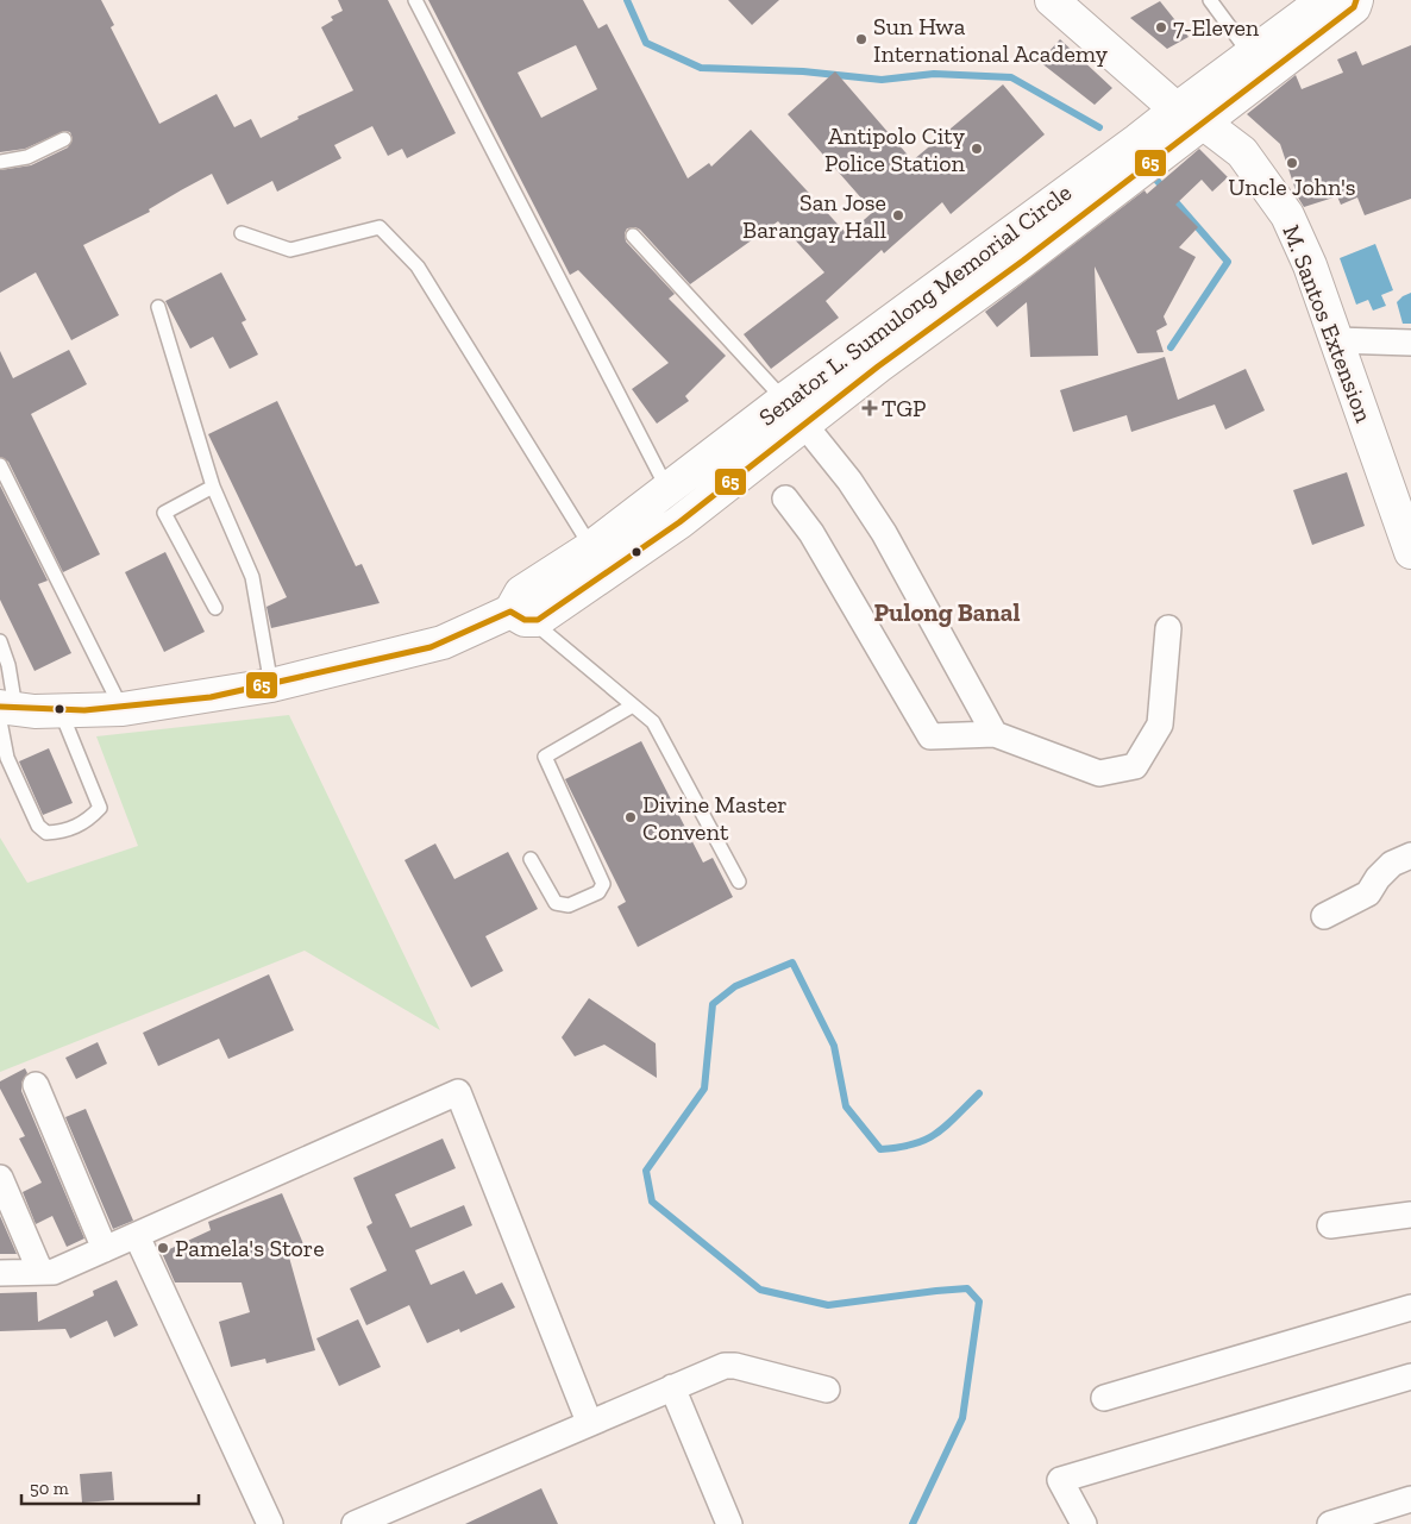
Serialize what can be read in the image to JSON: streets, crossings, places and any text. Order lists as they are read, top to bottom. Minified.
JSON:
{"streets":{"main road":["Senator L. Sumulong Memorial Circle","M. Santos Extension"]},"crossings":[["Senator L. Sumulong Memorial Circle","M. Santos Extension"]],"districts":["Pulong Banal"],"places":{"other":["7-Eleven","Sun Hwa International Academy","Antipolo City Police Station","Uncle John's","San Jose Barangay Hall","Divine Master Convent","Pamela's Store"],"health":["TGP"]},"lines":["transit line 65"],"scale_bar":"50 m"}
